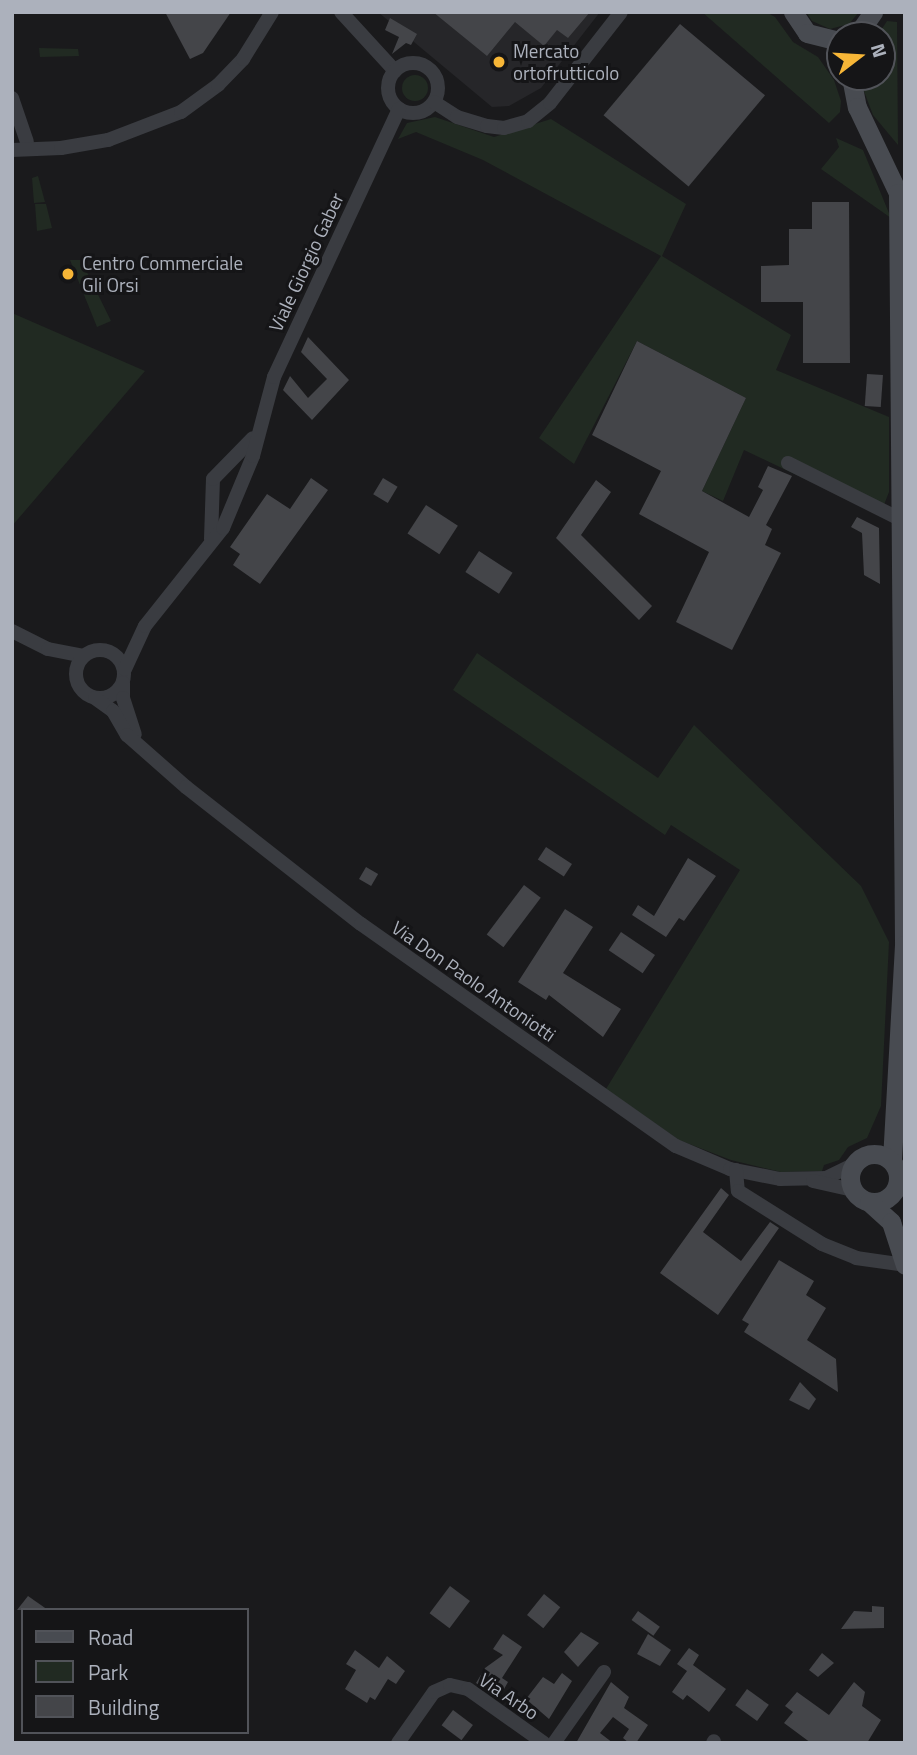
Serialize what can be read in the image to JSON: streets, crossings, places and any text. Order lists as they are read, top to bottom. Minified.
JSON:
{"streets":{"street":["Viale Giorgio Gaber","Via Don Paolo Antoniotti","Via Arbo"]},"crossings":[["Viale Giorgio Gaber","Via Don Paolo Antoniotti"]],"places":["Mercato ortofrutticolo","Centro Commerciale Gli Orsi"],"legend":["Road","Park","Building"],"north":"right"}
